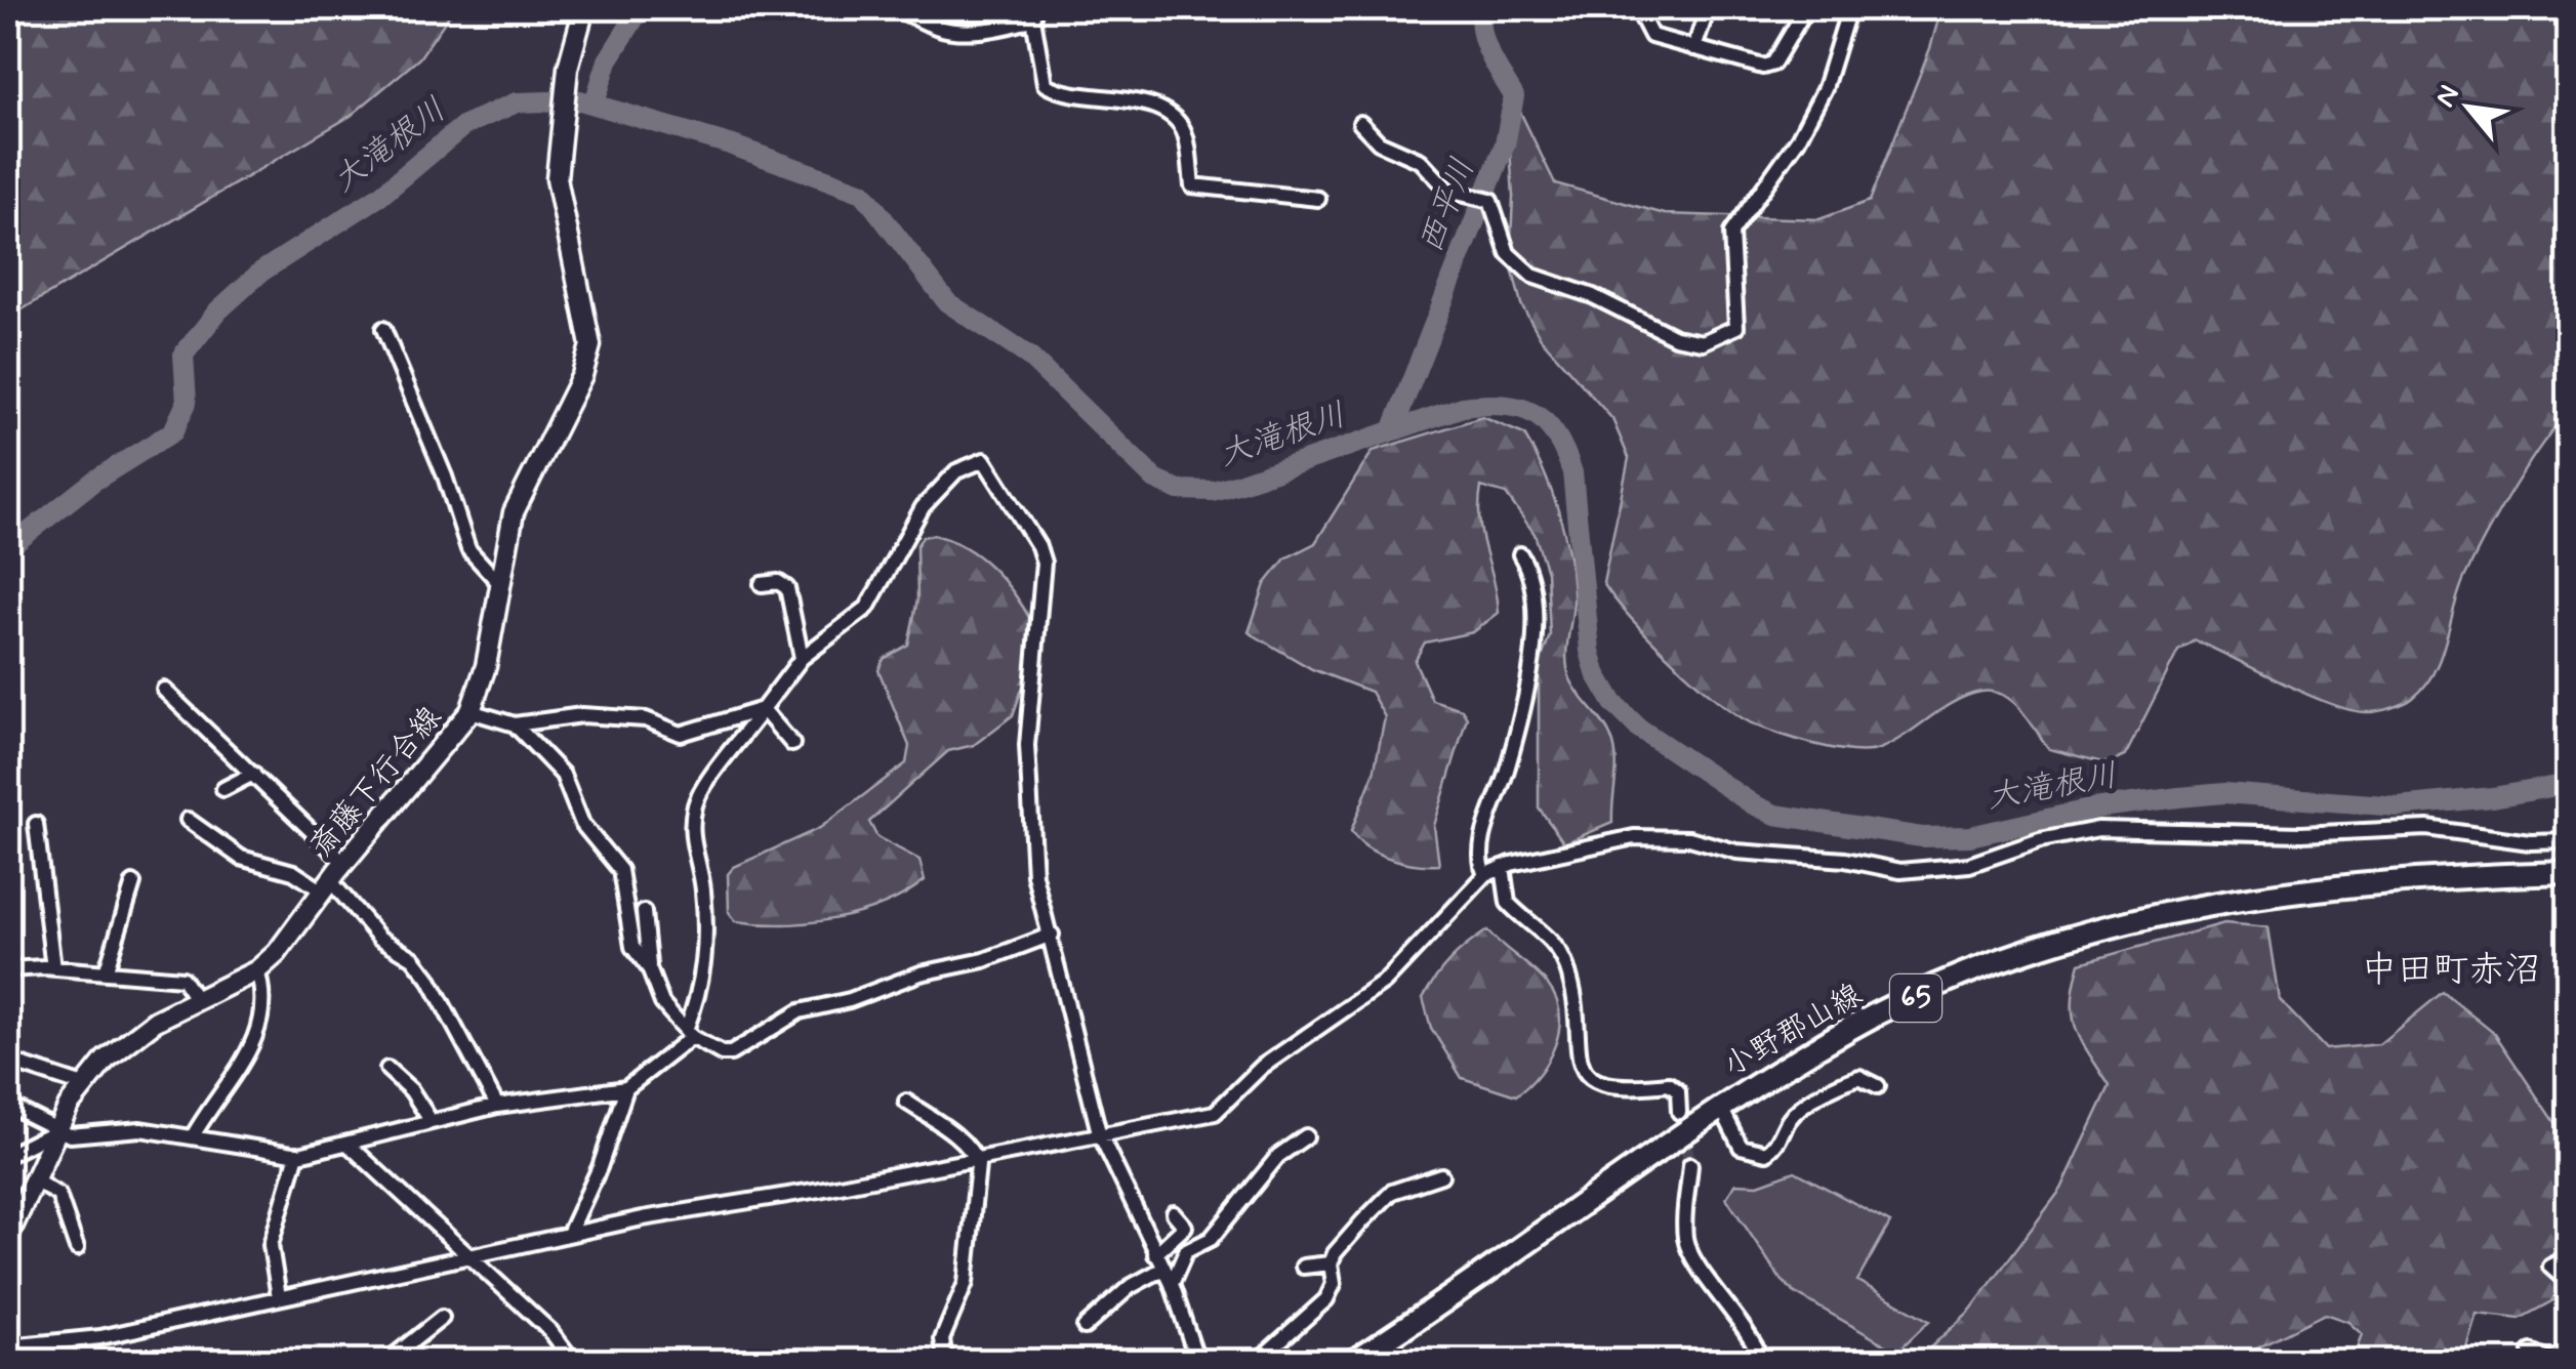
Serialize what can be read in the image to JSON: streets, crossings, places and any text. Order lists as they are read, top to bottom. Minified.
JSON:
{"streets":{"main road":["斎藤下行合線","65","小野郡山線"]},"districts":["中田町赤沼"],"water":["大滝根川","西平川"],"north":"top left"}
